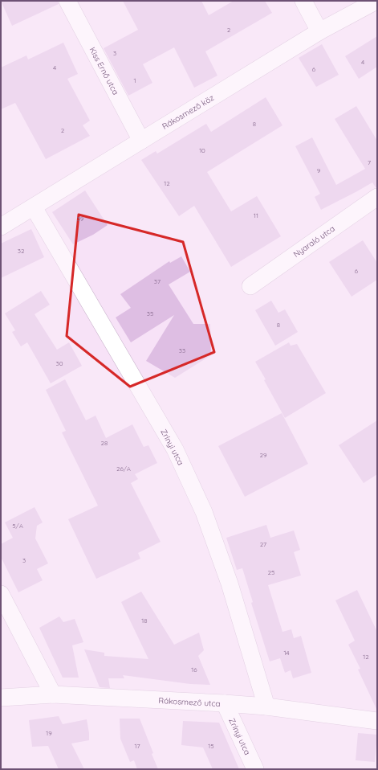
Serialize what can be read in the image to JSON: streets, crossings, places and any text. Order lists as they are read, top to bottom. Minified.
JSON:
{"streets":{"street":["Kiss Ernő utca","Rákosmező köz","Nyaraló utca","Zrínyi utca","Rákosmező utca"]},"crossings":[["Kiss Ernő utca","Rákosmező köz"],["Rákosmező köz","Zrínyi utca"],["Zrínyi utca","Rákosmező utca"]],"house_numbers":["2","3","4","4","6","1","8","2","10","7","9","12","11","39","32","6","37","35","8","33","30","28","29","26/A","5/A","27","3","25","18","14","12","16","19","17","15"]}
